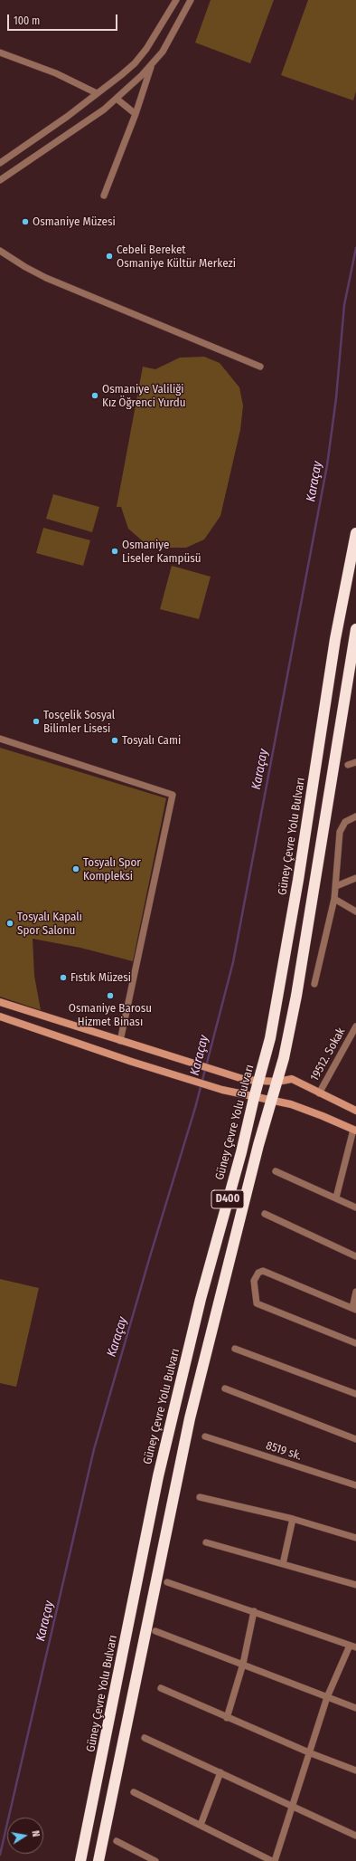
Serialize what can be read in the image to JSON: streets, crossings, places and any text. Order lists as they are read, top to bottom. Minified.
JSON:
{"streets":{"highway":["Güney Çevre Yolu Bulvarı","D400"],"street":["19512. Sokak","8519 sk."]},"water":["Karaçay"],"places":["Osmaniye Müzesi","Cebeli Bereket Osmaniye Kültür Merkezi","Osmaniye Valiliği Kız Öğrenci Yurdu","Osmaniye Liseler Kampüsü","Tosçelik Sosyal Bilimler Lisesi","Tosyalı Cami","Tosyalı Spor Kompleksi","Tosyalı Kapalı Spor Salonu","Fıstık Müzesi","Osmaniye Barosu Hizmet Binası"],"scale_bar":"100 m","north":"right"}
